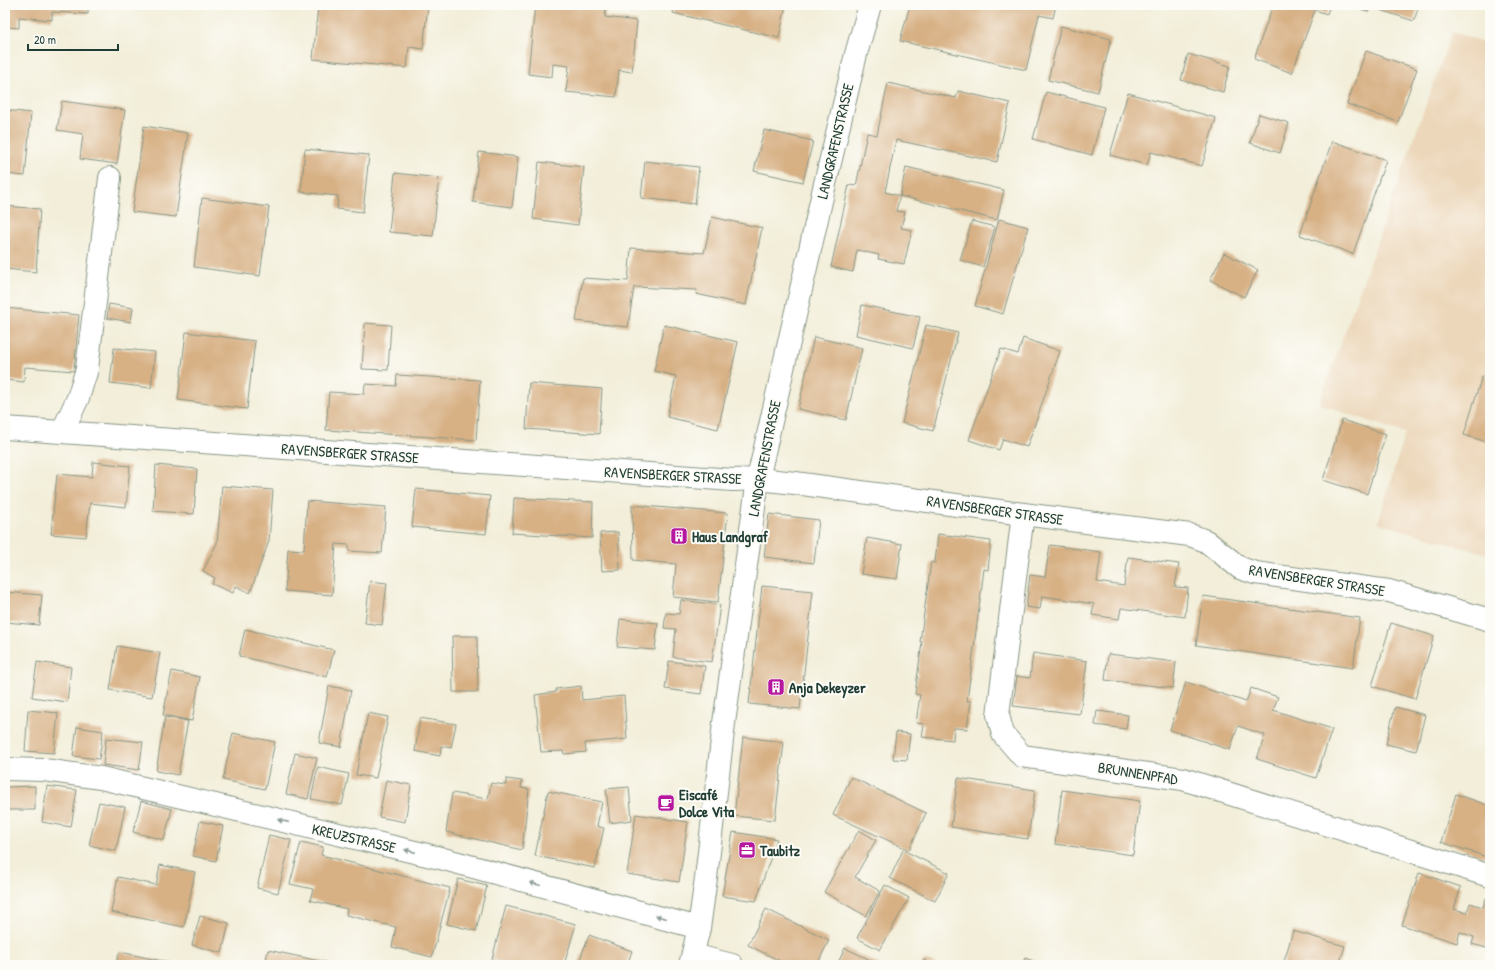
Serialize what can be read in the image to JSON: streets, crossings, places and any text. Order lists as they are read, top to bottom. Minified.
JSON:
{"streets":{"street":["LANDGRAFENSTRASSE","RAVENSBERGER STRASSE","BRUNNENPFAD","KREUZSTRASSE"]},"crossings":[["LANDGRAFENSTRASSE","RAVENSBERGER STRASSE"],["LANDGRAFENSTRASSE","KREUZSTRASSE"],["RAVENSBERGER STRASSE","BRUNNENPFAD"]],"one_way":["KREUZSTRASSE"],"places":{"building":["Haus Landgraf","Anja Dekeyzer"],"cafe":["Eiscafé Dolce Vita"],"office":["Taubitz"]},"scale_bar":"20 m"}
